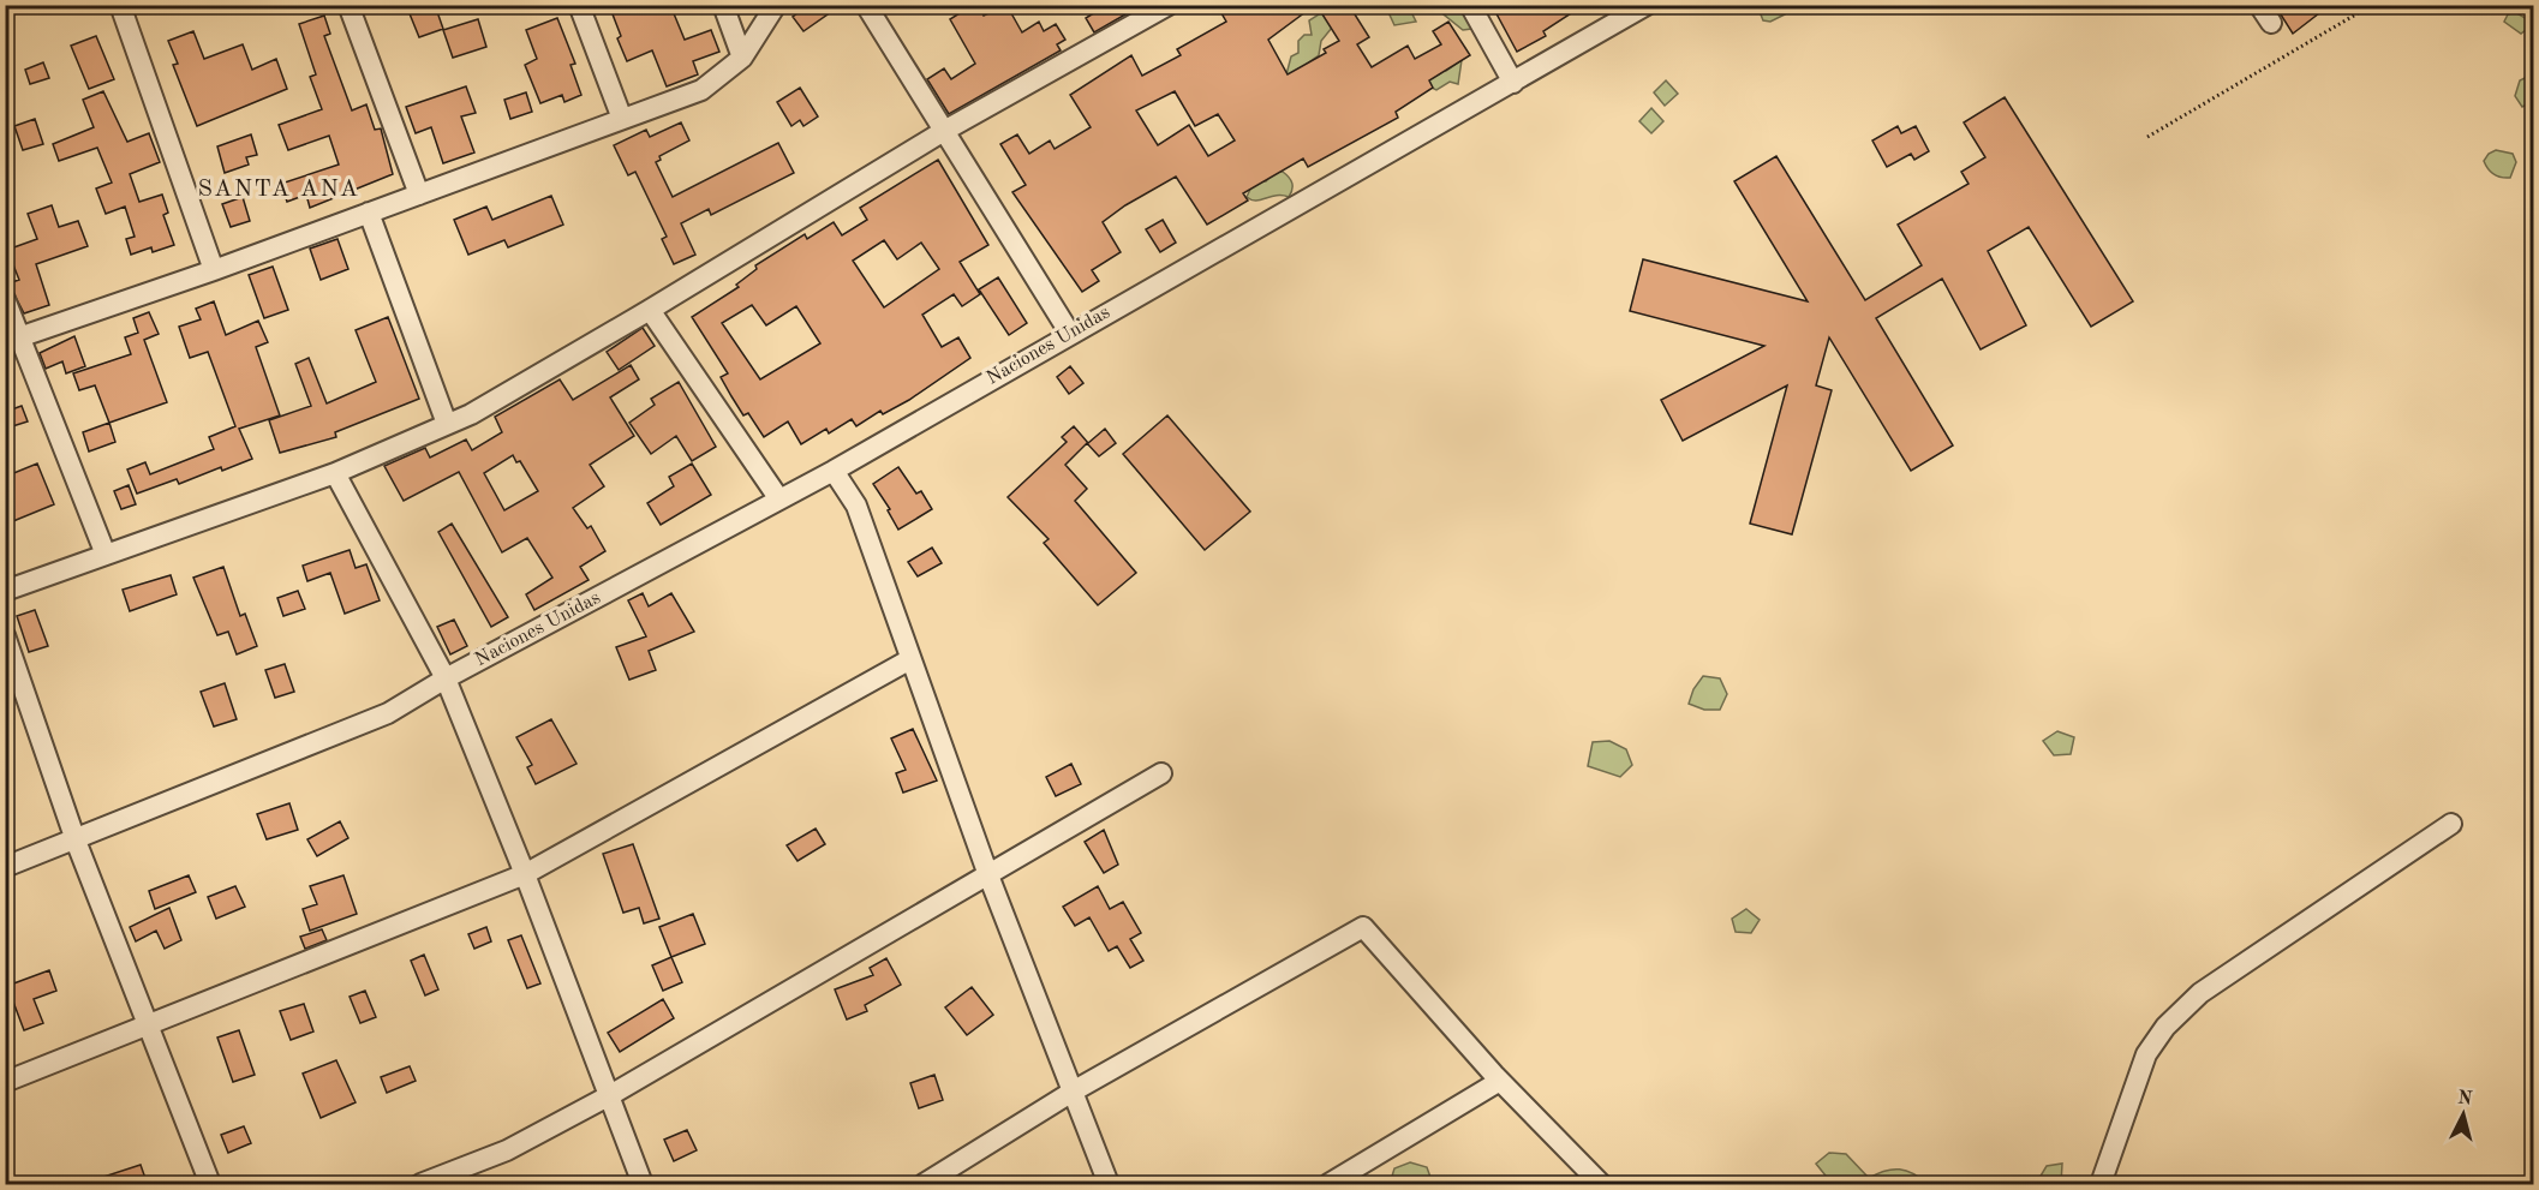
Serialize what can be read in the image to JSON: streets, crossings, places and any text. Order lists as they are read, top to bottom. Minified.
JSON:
{"streets":{"street":["Naciones Unidas"]},"districts":["SANTA ANA"],"north":"top"}
